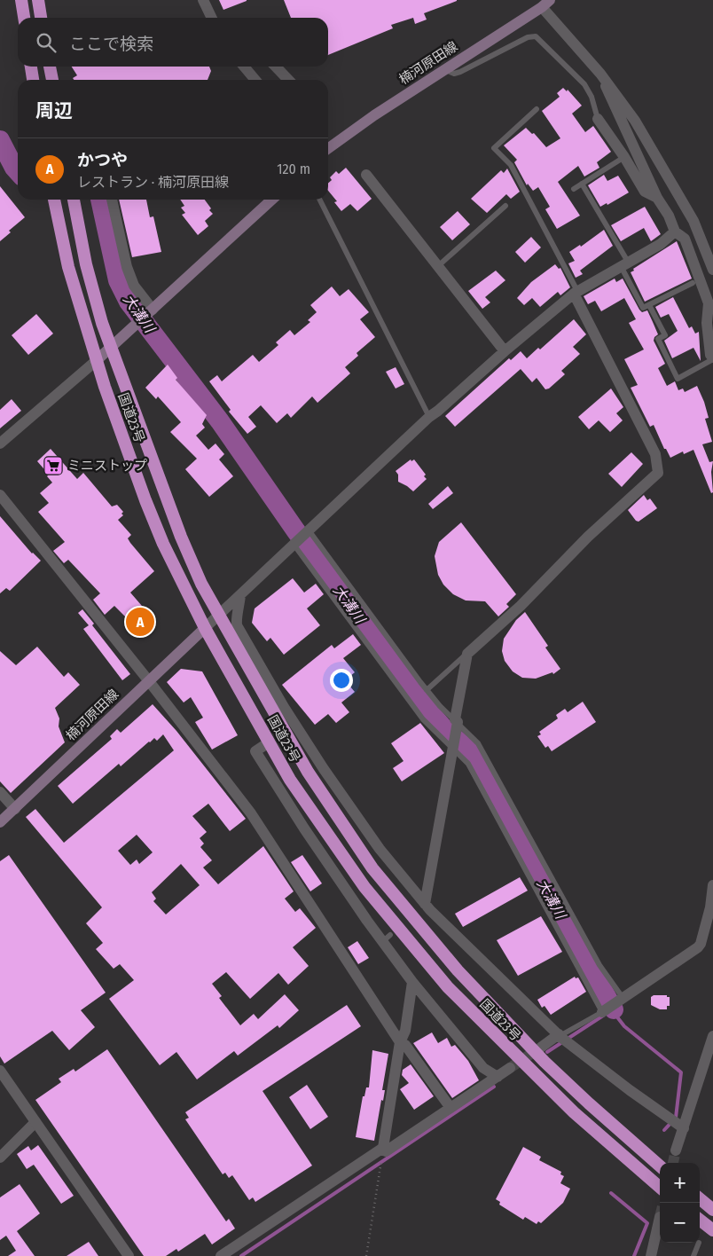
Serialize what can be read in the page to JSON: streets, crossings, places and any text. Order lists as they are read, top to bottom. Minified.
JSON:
{"streets":{"highway":["国道23号"],"main road":["楠河原田線"]},"crossings":[["楠河原田線","国道23号"]],"water":["大溝川"],"places":{"supermarket":["ミニストップ"]},"page":{"search":"ここで検索","heading":"周辺","list":[{"mark":"A","name":"かつや","note":"レストラン · 楠河原田線","value":"120 m"}],"pins":"A","map_buttons":["+","−"]}}
